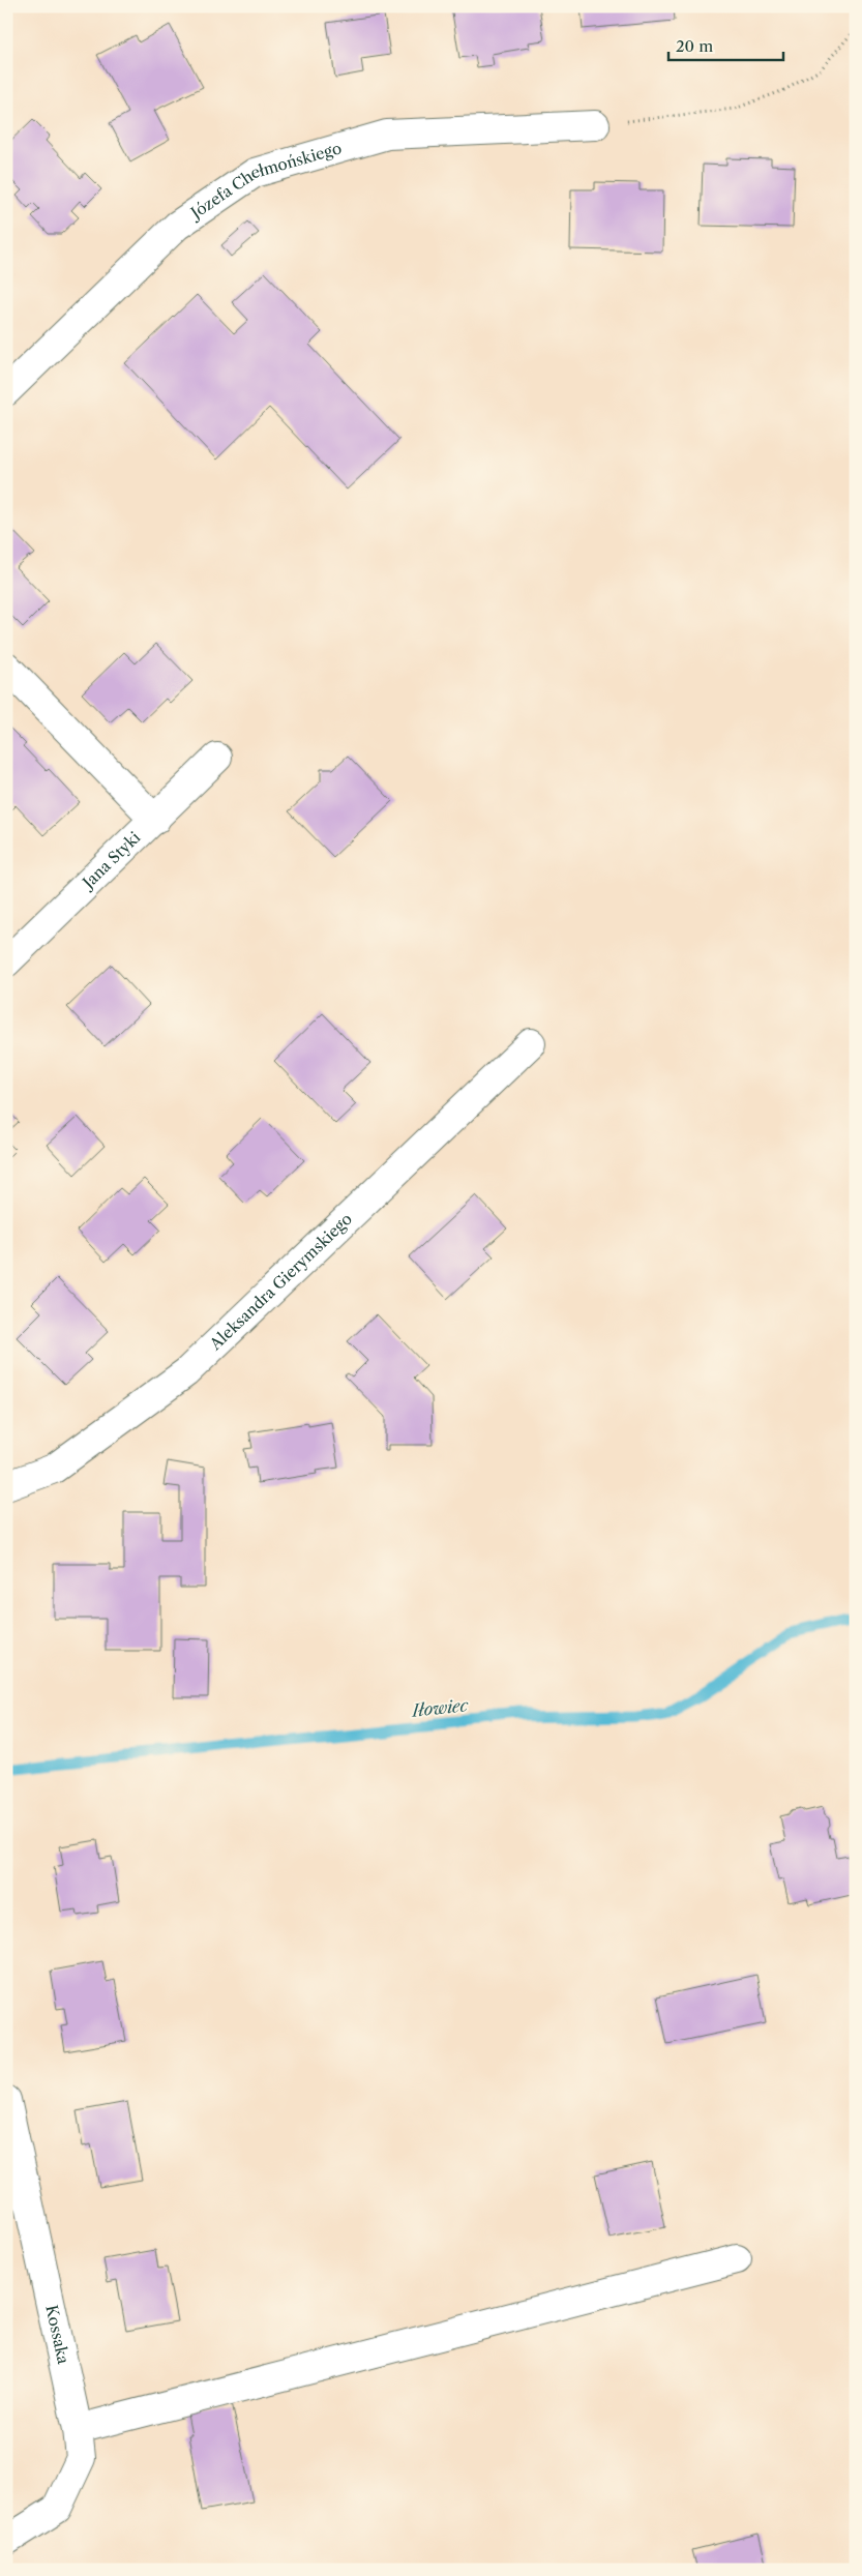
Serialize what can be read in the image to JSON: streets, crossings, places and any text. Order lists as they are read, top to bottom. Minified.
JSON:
{"streets":{"street":["Józefa Chełmońskiego","Jana Styki","Aleksandra Gierymskiego","Kossaka"]},"water":["Iłowiec"],"scale_bar":"20 m"}
